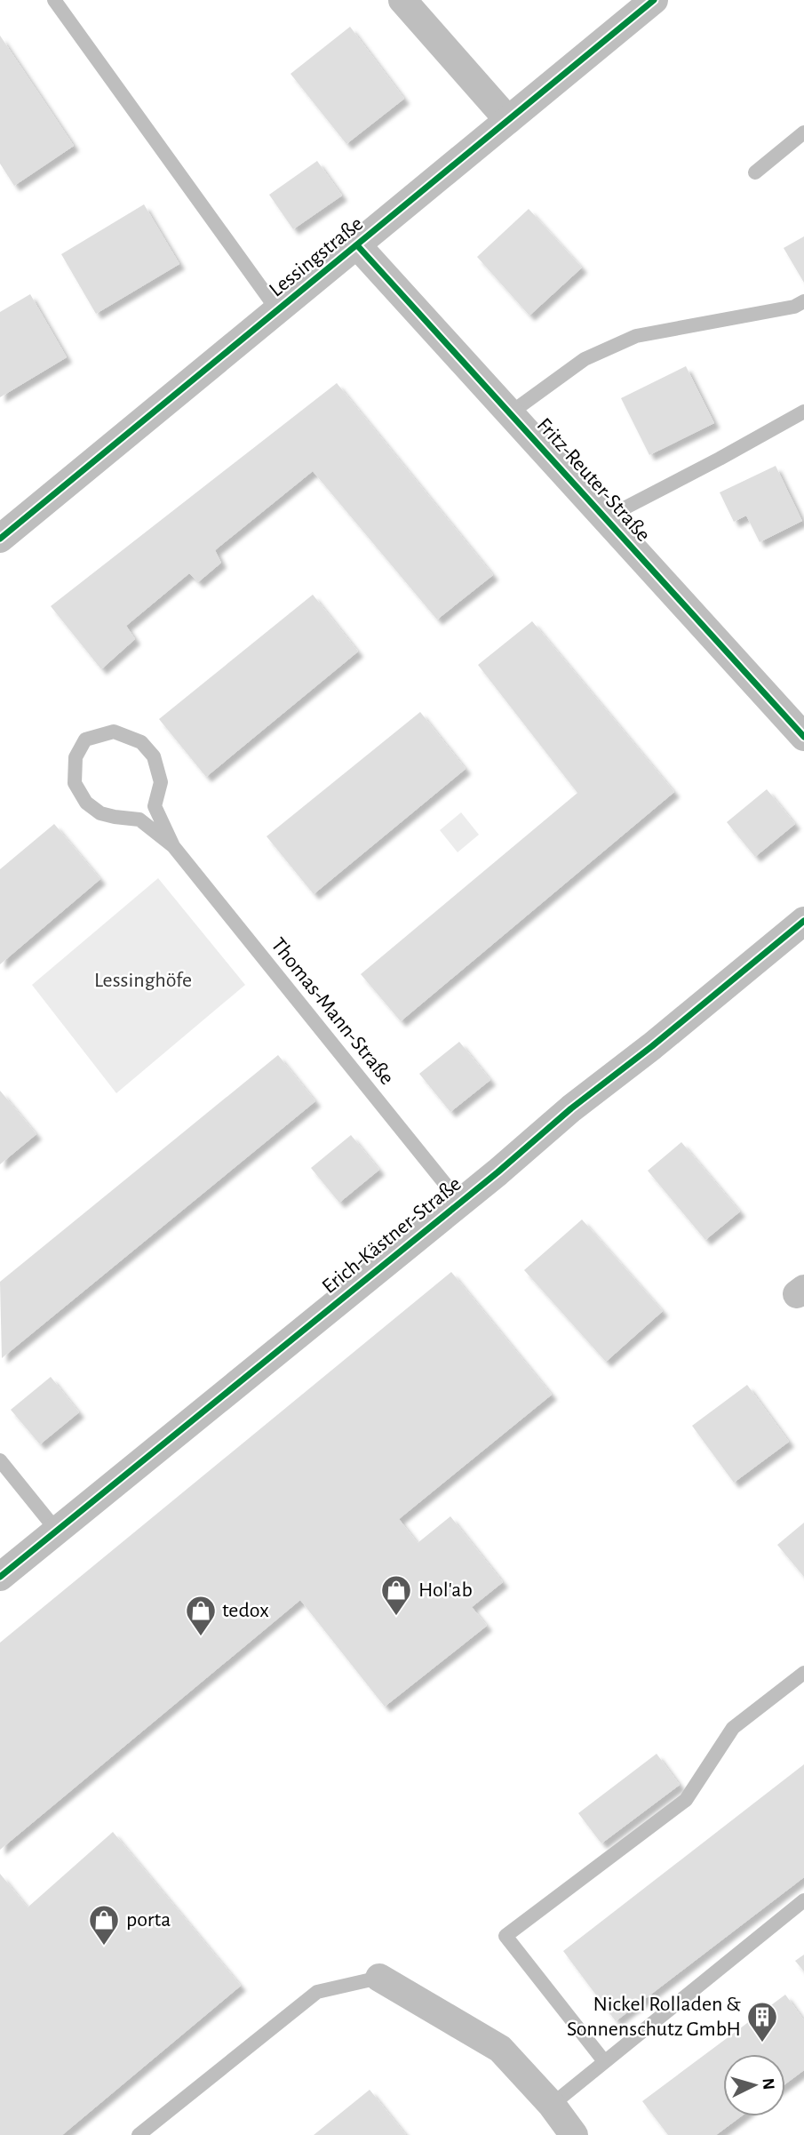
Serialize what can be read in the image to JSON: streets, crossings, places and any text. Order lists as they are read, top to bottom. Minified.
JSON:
{"streets":{"street":["Lessingstraße","Fritz-Reuter-Straße","Erich-Kästner-Straße"],"lane":["Thomas-Mann-Straße"]},"crossings":[["Lessingstraße","Fritz-Reuter-Straße"],["Thomas-Mann-Straße","Erich-Kästner-Straße"]],"parks":["Lessinghöfe"],"places":{"shop":["Hol'ab","tedox","porta"],"building":["Nickel Rolladen & Sonnenschutz GmbH"]},"north":"right"}
